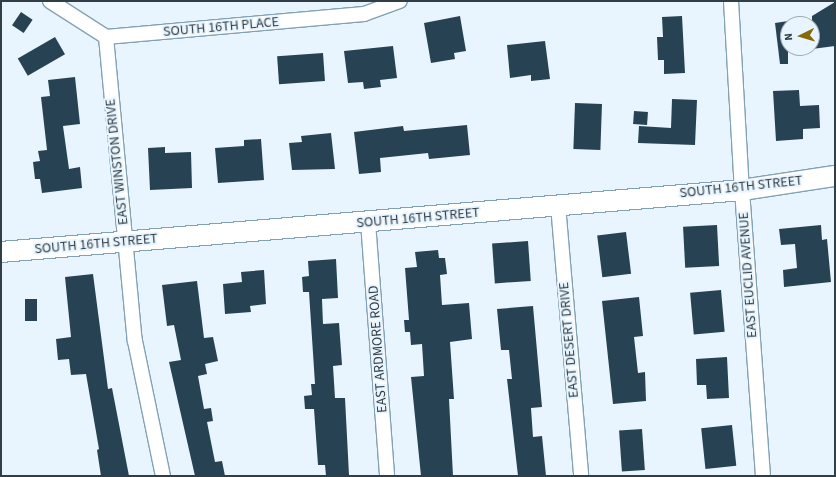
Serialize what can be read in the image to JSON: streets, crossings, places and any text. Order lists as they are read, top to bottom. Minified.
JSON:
{"streets":{"main road":["SOUTH 16TH STREET"],"street":["SOUTH 16TH PLACE","EAST WINSTON DRIVE","EAST EUCLID AVENUE","EAST DESERT DRIVE","EAST ARDMORE ROAD"]},"crossings":[["SOUTH 16TH PLACE","EAST WINSTON DRIVE"],["EAST WINSTON DRIVE","SOUTH 16TH STREET"],["SOUTH 16TH STREET","EAST EUCLID AVENUE"],["SOUTH 16TH STREET","EAST DESERT DRIVE"],["SOUTH 16TH STREET","EAST ARDMORE ROAD"]],"north":"left"}
